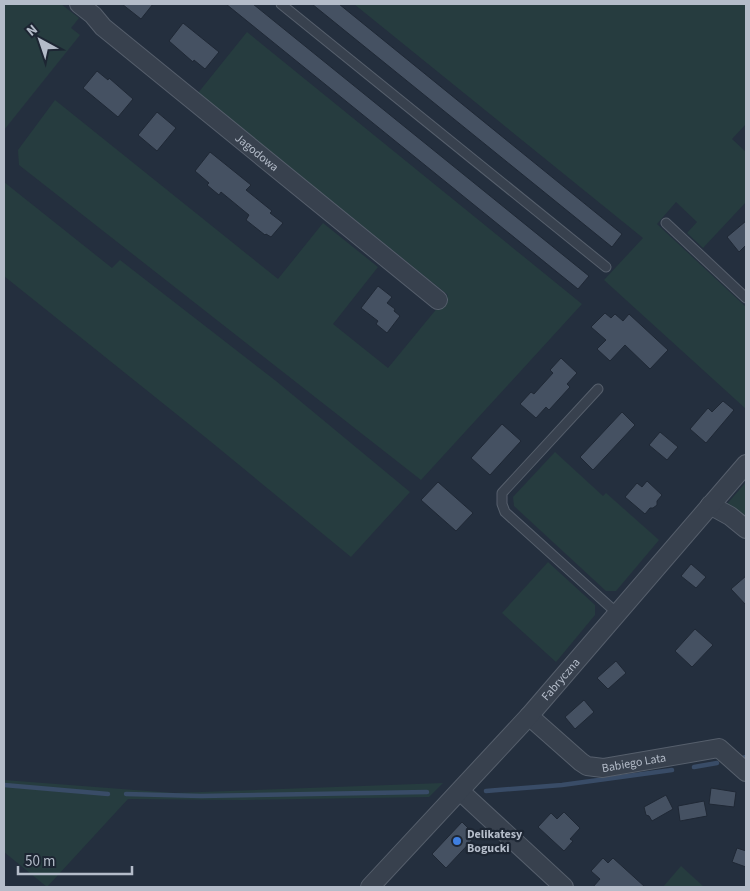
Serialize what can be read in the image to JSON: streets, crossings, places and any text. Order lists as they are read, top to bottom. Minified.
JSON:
{"streets":{"street":["Jagodowa","Fabryczna","Babiego Lata"]},"crossings":[["Fabryczna","Babiego Lata"]],"places":["Delikatesy Bogucki"],"scale_bar":"50 m","north":"top left"}
